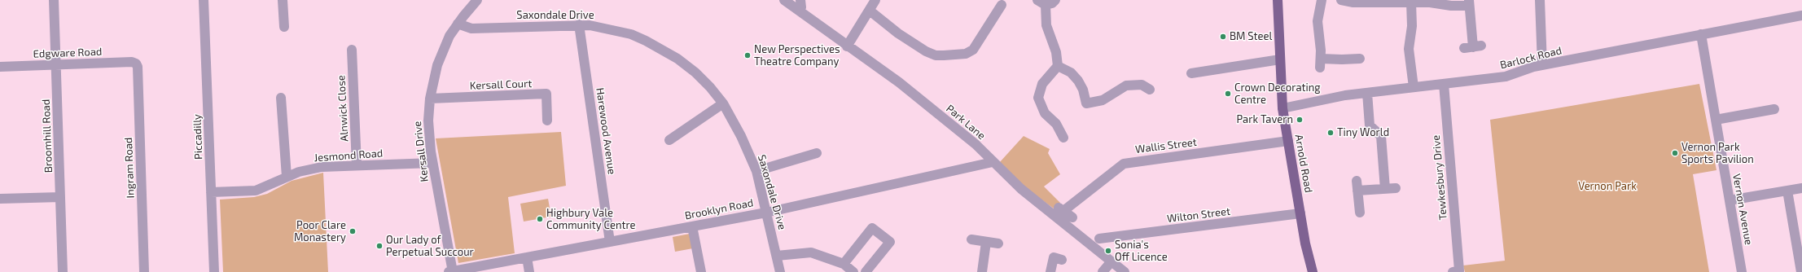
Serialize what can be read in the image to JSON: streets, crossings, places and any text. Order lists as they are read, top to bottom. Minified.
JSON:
{"streets":{"main road":["Arnold Road"],"street":["Saxondale Drive","Edgware Road","Barlock Road","Kersall Court","Alnwick Close","Park Lane","Harewood Avenue","Broomhill Road","Piccadilly","Wallis Street","Kersall Drive","Jesmond Road","Ingram Road","Tewkesbury Drive","Brooklyn Road","Vernon Avenue","Wilton Street"]},"crossings":[["Saxondale Drive","Harewood Avenue"],["Saxondale Drive","Kersall Drive"],["Saxondale Drive","Brooklyn Road"],["Edgware Road","Broomhill Road"],["Edgware Road","Ingram Road"],["Barlock Road","Arnold Road"],["Barlock Road","Tewkesbury Drive"],["Barlock Road","Vernon Avenue"],["Kersall Court","Kersall Drive"],["Alnwick Close","Jesmond Road"],["Park Lane","Brooklyn Road"],["Harewood Avenue","Brooklyn Road"],["Piccadilly","Jesmond Road"],["Wallis Street","Arnold Road"],["Kersall Drive","Jesmond Road"],["Kersall Drive","Brooklyn Road"],["Arnold Road","Wilton Street"]],"parks":["Vernon Park"],"places":["BM Steel","New Perspectives Theatre Company","Crown Decorating Centre","Park Tavern","Tiny World","Vernon Park Sports Pavilion","Highbury Vale Community Centre","Poor Clare Monastery","Our Lady of Perpetual Succour","Sonia's Off Licence"]}
